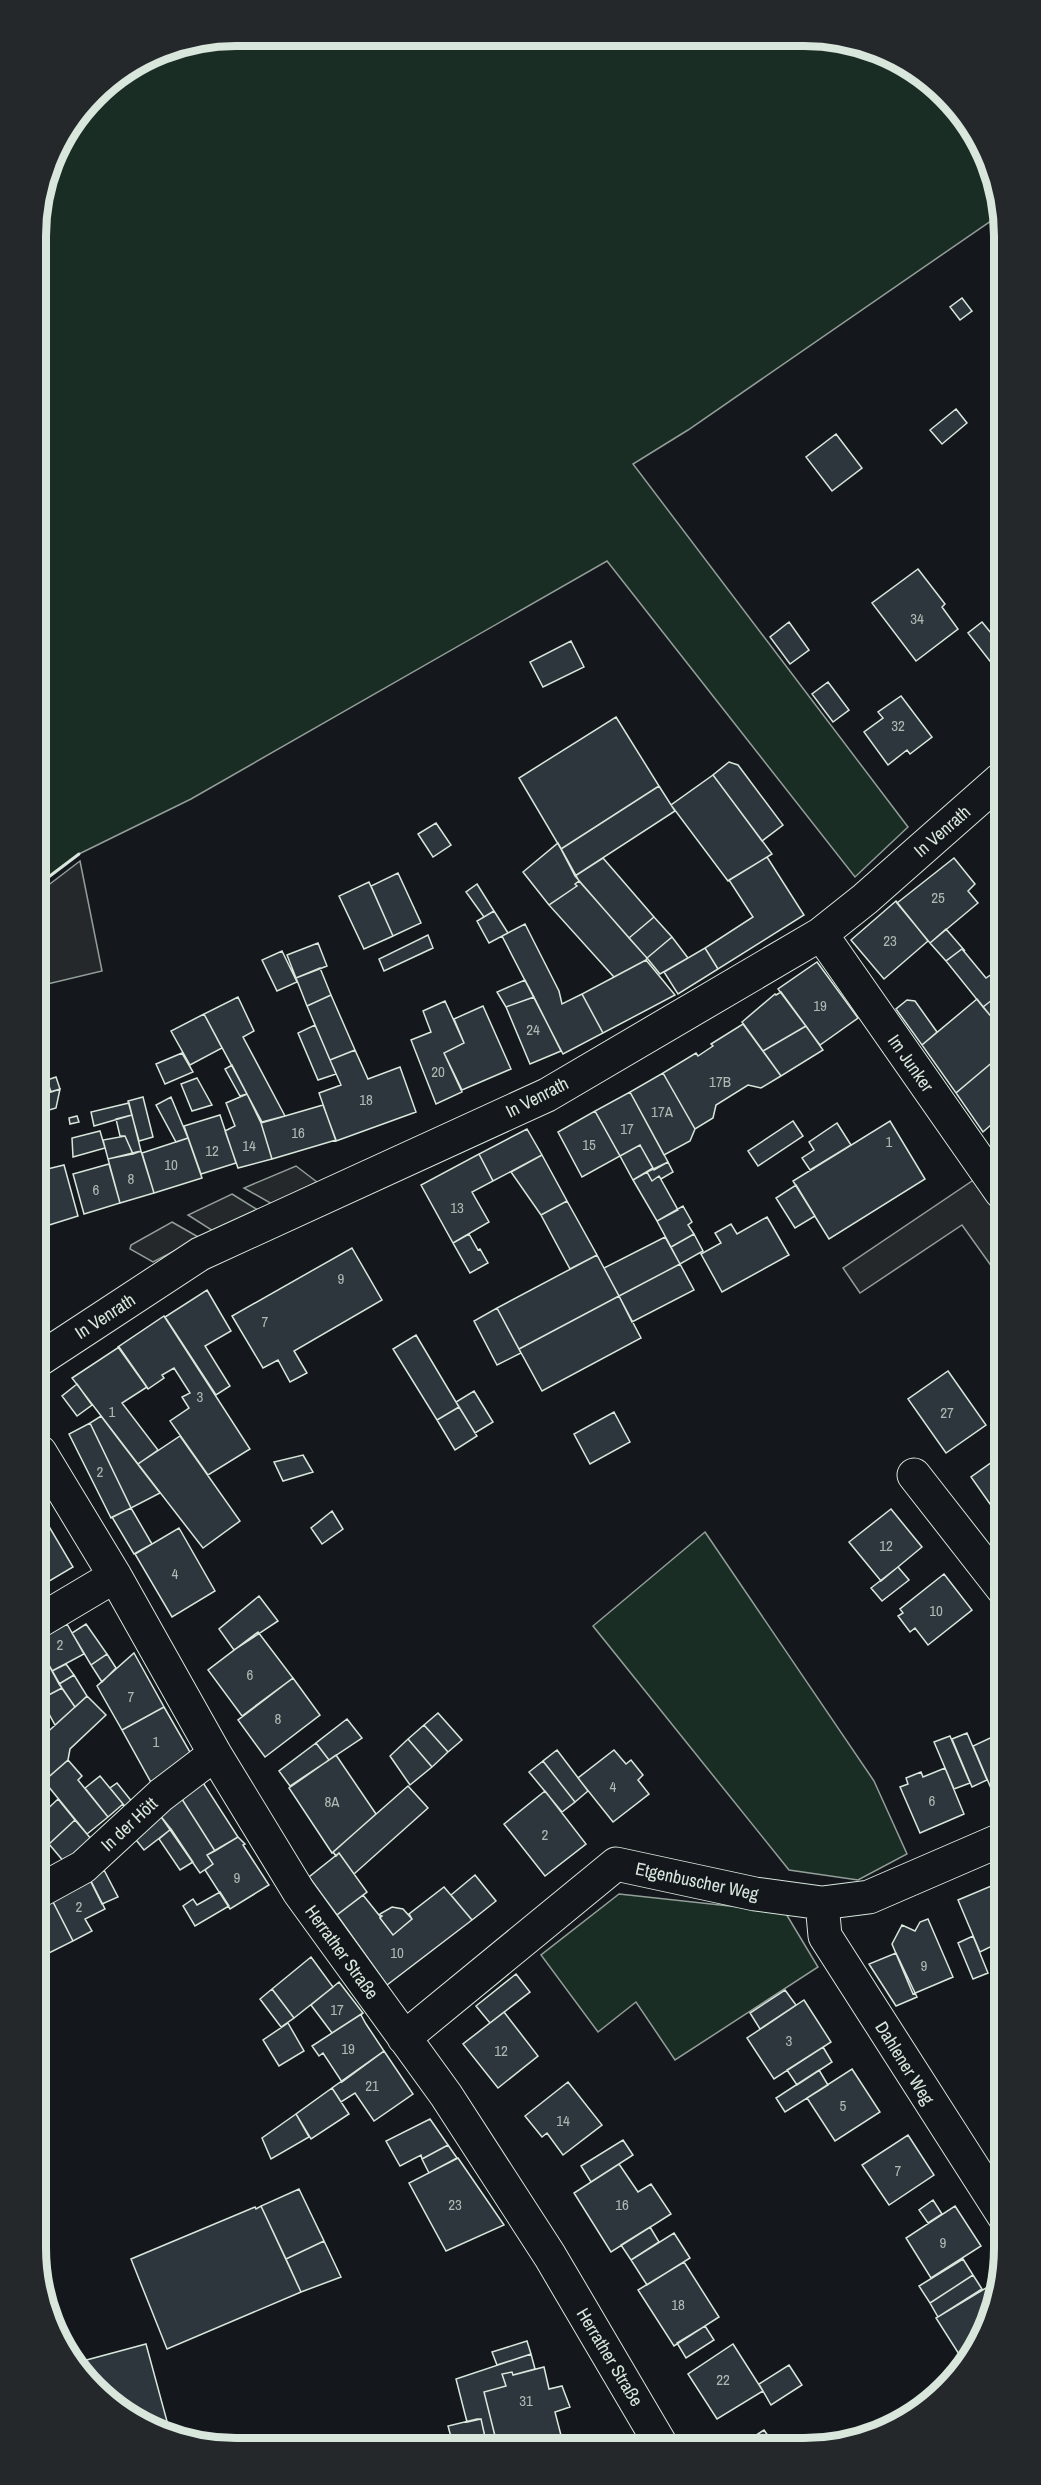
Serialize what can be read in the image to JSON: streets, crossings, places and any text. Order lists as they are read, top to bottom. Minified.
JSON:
{"streets":{"street":["In Venrath","Im Junker","In der Hött","Etgenbuscher Weg","Herrather Straße","Dahlener Weg"]},"crossings":[["In Venrath","Im Junker"],["In der Hött","Herrather Straße"],["Etgenbuscher Weg","Herrather Straße"],["Etgenbuscher Weg","Dahlener Weg"]],"house_numbers":["34","32","25","23","19","24","20","17B","18","17A","17","16","1","15","14","12","10","8","6","13","9","7","3","1","27","2","12","4","10","2","6","7","8","1","4","6","8A","2","9","2","10","9","17","3","19","12","21","5","14","7","23","16","9","18","22","31"]}
